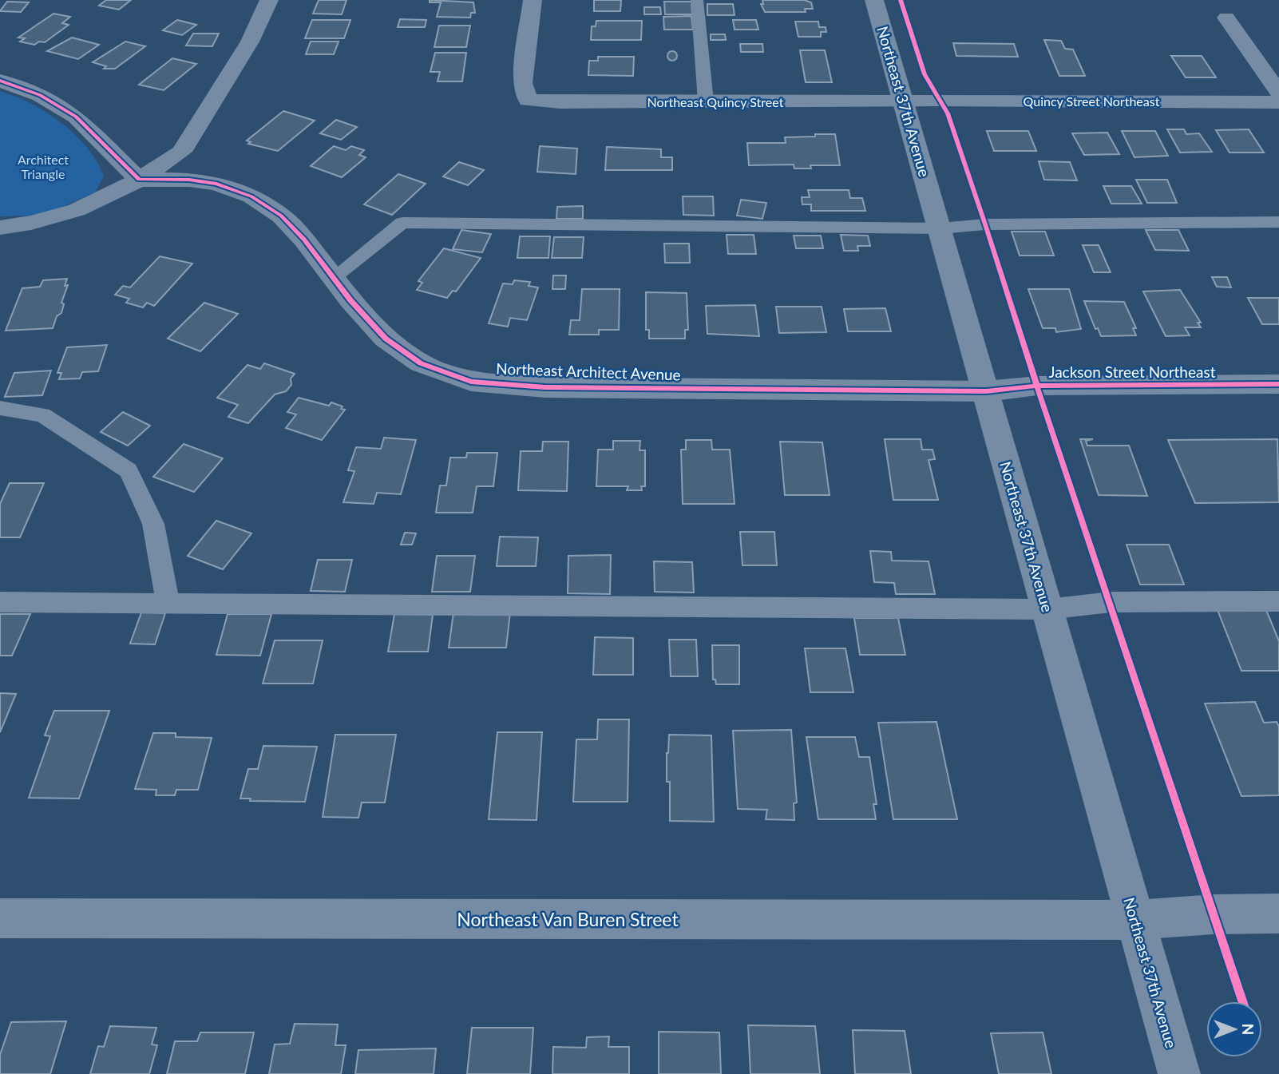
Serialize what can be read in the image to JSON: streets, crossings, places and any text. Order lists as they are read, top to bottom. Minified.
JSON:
{"streets":{"street":["Quincy Street Northeast","Northeast Quincy Street","Northeast 37th Avenue","Northeast Architect Avenue","Jackson Street Northeast","Northeast Van Buren Street"]},"crossings":[["Quincy Street Northeast","Northeast Quincy Street"],["Quincy Street Northeast","Northeast 37th Avenue"],["Northeast Quincy Street","Northeast 37th Avenue"],["Northeast 37th Avenue","Northeast Architect Avenue"],["Northeast 37th Avenue","Jackson Street Northeast"],["Northeast 37th Avenue","Northeast Van Buren Street"],["Northeast Architect Avenue","Jackson Street Northeast"]],"parks":["Architect Triangle"],"north":"right"}
